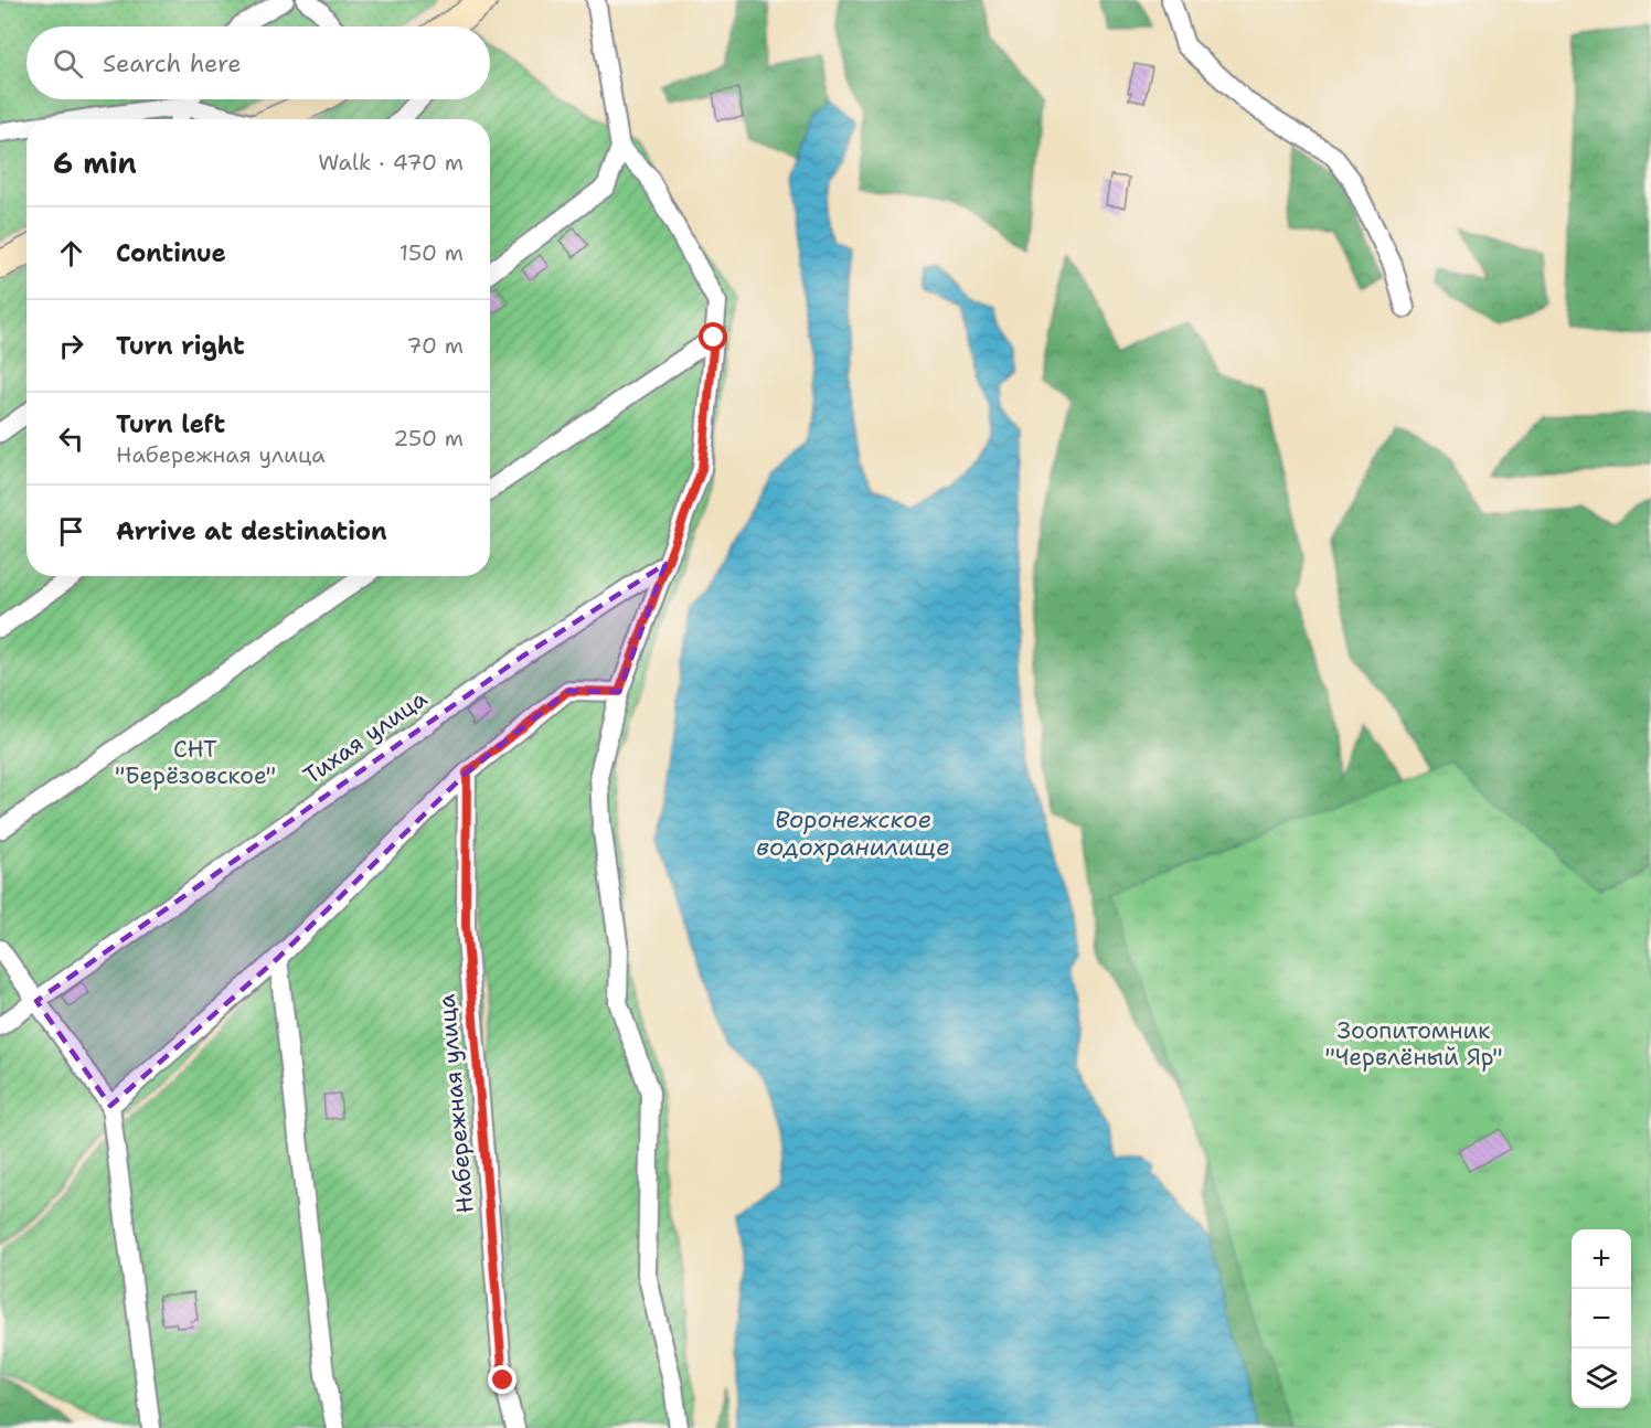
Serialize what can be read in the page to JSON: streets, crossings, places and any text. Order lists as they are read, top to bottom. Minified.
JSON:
{"streets":{"street":["Тихая улица","Набережная улица"]},"water":["Воронежское водохранилище"],"parks":["СНТ \"Берёзовское\"","Зоопитомник \"Червлёный Яр\""],"page":{"search":"Search here","heading":["6 min","Walk · 470 m"],"list":[["Continue","150 m"],["Turn right","70 m"],["Turn left","Набережная улица","250 m"],"Arrive at destination"],"map_buttons":["+","−"]}}
